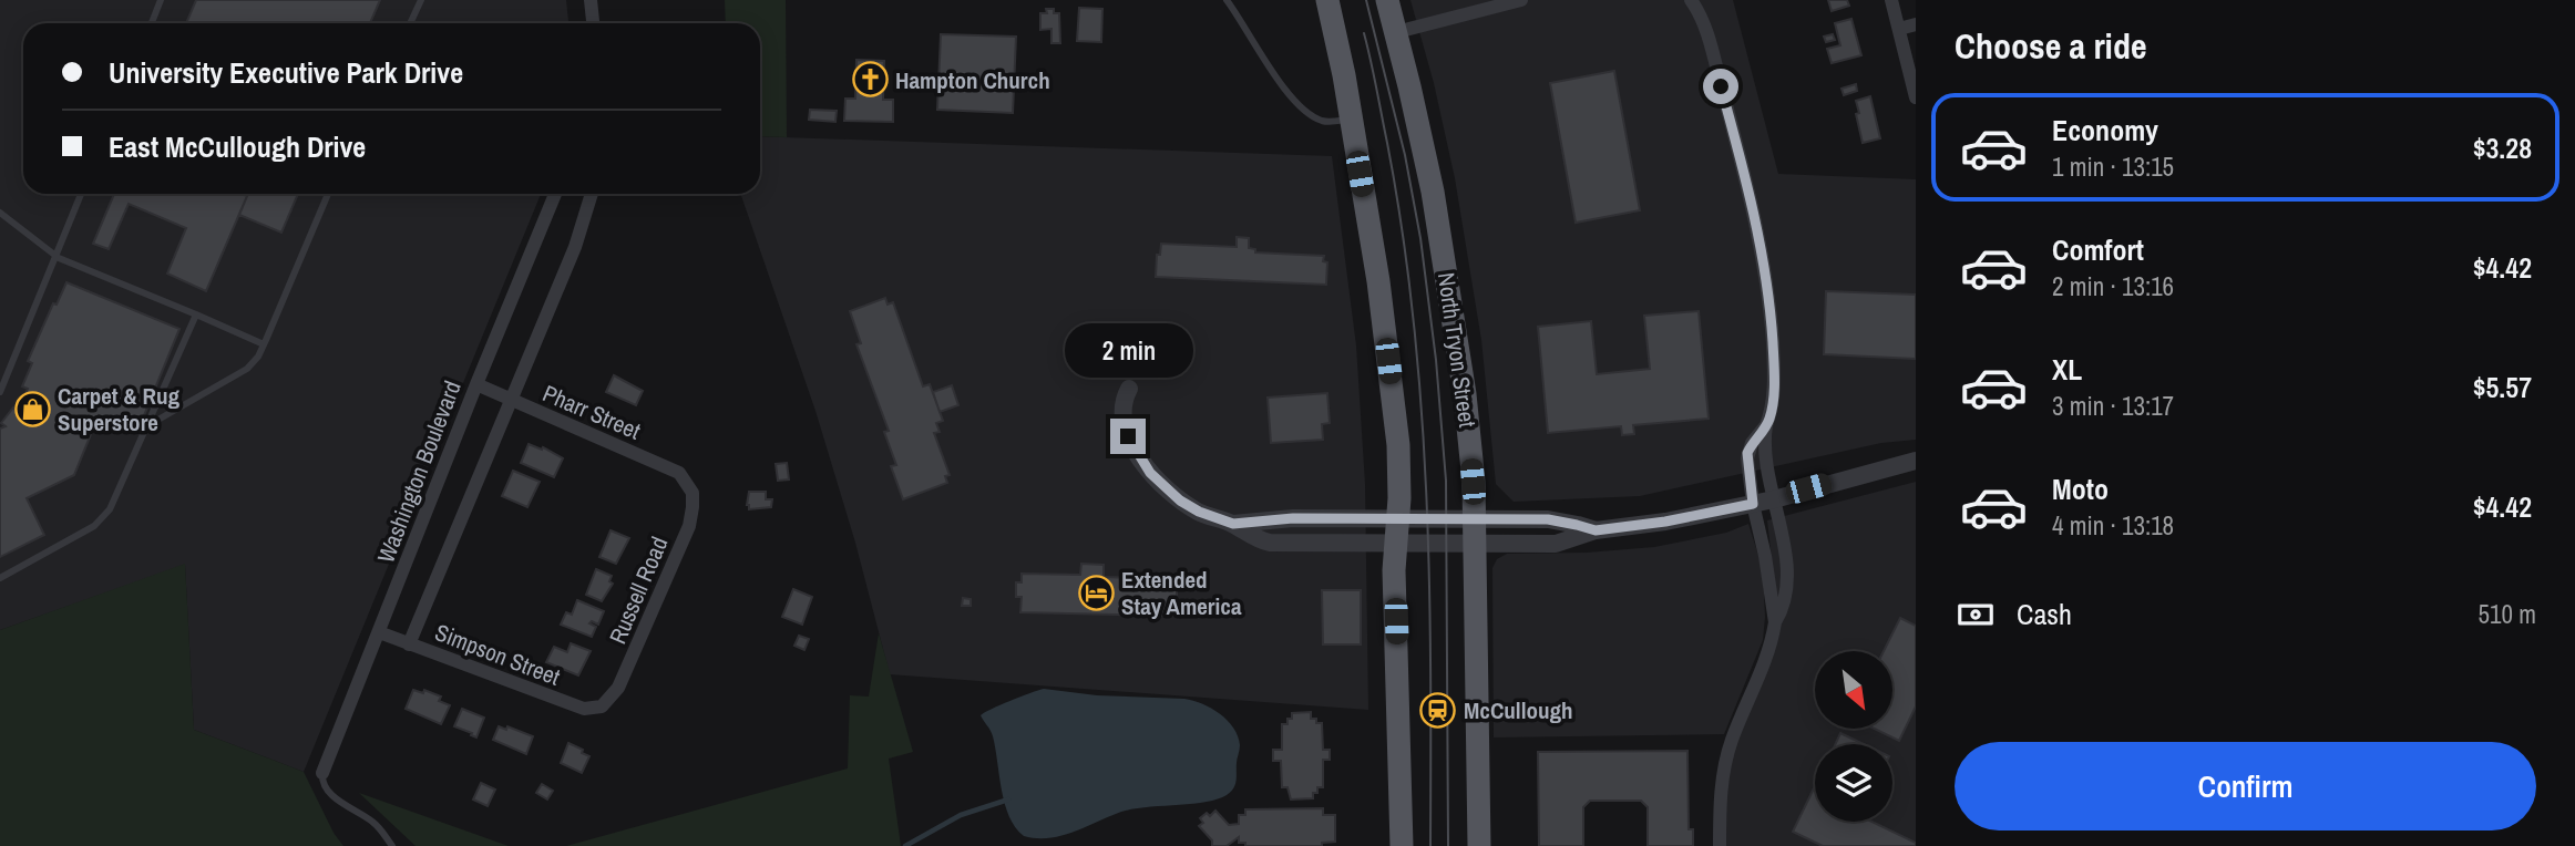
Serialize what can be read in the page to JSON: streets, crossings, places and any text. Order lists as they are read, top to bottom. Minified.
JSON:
{"streets":{"main road":["North Tryon Street"],"street":["Pharr Street","Washington Boulevard","Russell Road","Simpson Street"]},"crossings":[["Pharr Street","Washington Boulevard"],["Pharr Street","Russell Road"],["Washington Boulevard","Simpson Street"],["Russell Road","Simpson Street"]],"places":{"church":["Hampton Church"],"shop":["Carpet & Rug Superstore"],"hotel":["Extended Stay America"],"station":["McCullough"]},"north":"bottom right","page":{"heading":"Choose a ride","banner":["University Executive Park Drive","East McCullough Drive"],"list":[{"name":"Economy","note":"1 min · 13:15","value":"$3.28"},{"name":"Comfort","note":"2 min · 13:16","value":"$4.42"},{"name":"XL","note":"3 min · 13:17","value":"$5.57"},{"name":"Moto","note":"4 min · 13:18","value":"$4.42"}],"bubble":"2 min","pay":["Cash","510 m"],"buttons":"Confirm"}}
